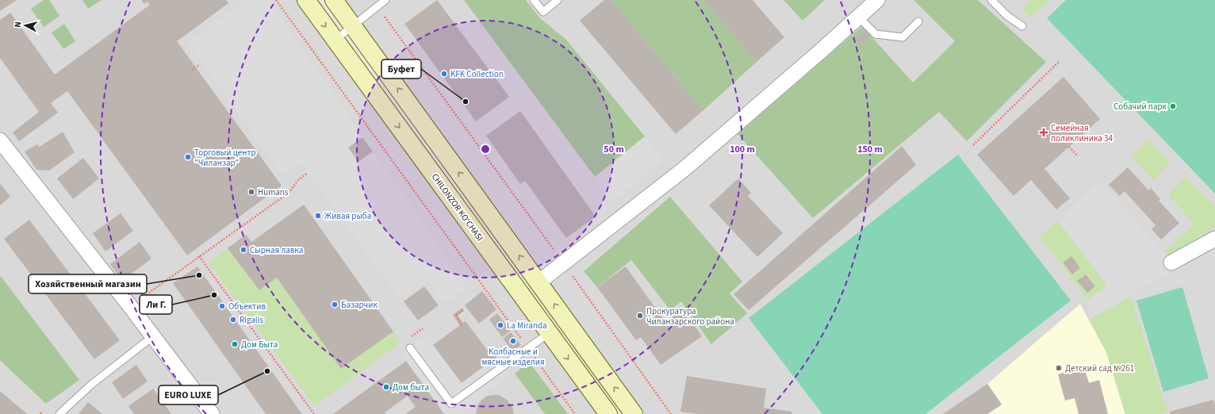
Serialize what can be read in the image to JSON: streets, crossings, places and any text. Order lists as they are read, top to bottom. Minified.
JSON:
{"streets":{"main road":["CHILONZOR KO'CHASI"]},"places":{"other":["KFK Collection","Буфет","Собачий парк","Торговый центр \"Чиланзар\"","Humans","Живая рыба","Сырная лавка","Хозяйственный магазин","Ли Г.","Базарчик","Объектив","Прокуратура Чиланзарского района","Rigalis","La Miranda","Колбасные и мясные изделия","Дом Быта","Детский сад №261","EURO LUXE","Дом быта"],"health":["Семейная поликлиника 34"]},"north":"left","rings":["50 m","100 m","150 m"]}
